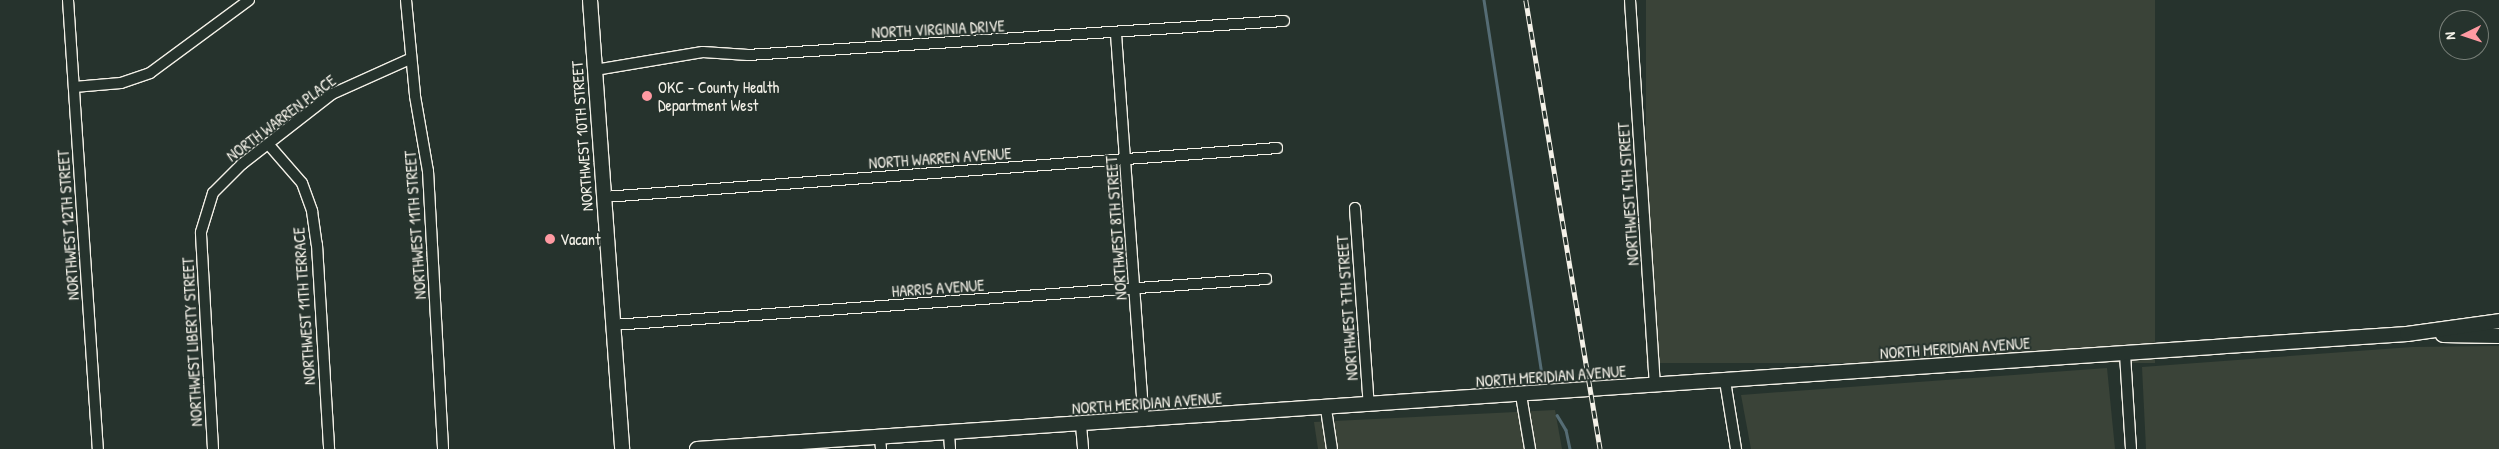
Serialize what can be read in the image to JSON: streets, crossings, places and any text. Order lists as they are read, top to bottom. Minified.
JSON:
{"streets":{"main road":["NORTHWEST 10TH STREET","NORTH MERIDIAN AVENUE"],"street":["NORTH VIRGINIA DRIVE","NORTH WARREN PLACE","NORTH WARREN AVENUE","NORTHWEST 4TH STREET","NORTHWEST 12TH STREET","NORTHWEST 11TH STREET","NORTHWEST 8TH STREET","HARRIS AVENUE","NORTHWEST 11TH TERRACE","NORTHWEST 7TH STREET","NORTHWEST LIBERTY STREET"]},"crossings":[["NORTH VIRGINIA DRIVE","NORTHWEST 10TH STREET"],["NORTH VIRGINIA DRIVE","NORTHWEST 8TH STREET"],["NORTH WARREN PLACE","NORTHWEST 11TH STREET"],["NORTH WARREN PLACE","NORTHWEST 11TH TERRACE"],["NORTH WARREN PLACE","NORTHWEST LIBERTY STREET"],["NORTHWEST 10TH STREET","NORTH WARREN AVENUE"],["NORTHWEST 10TH STREET","HARRIS AVENUE"],["NORTH WARREN AVENUE","NORTHWEST 8TH STREET"],["NORTHWEST 4TH STREET","NORTH MERIDIAN AVENUE"],["NORTHWEST 8TH STREET","HARRIS AVENUE"],["NORTHWEST 8TH STREET","NORTH MERIDIAN AVENUE"],["NORTHWEST 7TH STREET","NORTH MERIDIAN AVENUE"]],"places":["OKC - County Health Department West","Vacant"],"north":"left"}
